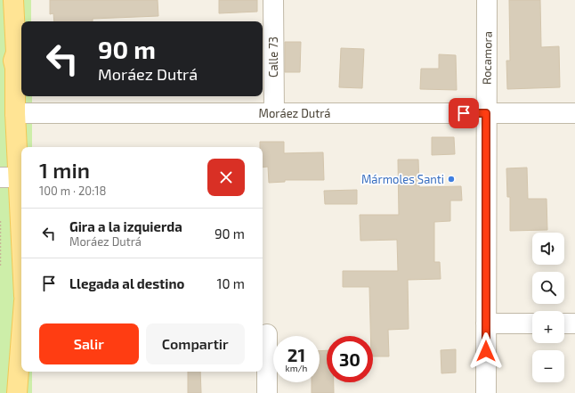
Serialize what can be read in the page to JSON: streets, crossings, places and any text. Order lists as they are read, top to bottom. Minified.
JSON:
{"streets":{"street":["Calle 73","Rocamora","Moráez Dutrá"]},"crossings":[["Calle 73","Moráez Dutrá"],["Rocamora","Moráez Dutrá"]],"places":["Mármoles Santi"],"page":{"turn":["90 m","Moráez Dutrá"],"heading":["1 min","100 m · 20:18"],"list":[{"name":"Gira a la izquierda","note":"Moráez Dutrá","value":"90 m"},{"name":"Llegada al destino","value":"10 m"}],"map_buttons":["+","−"],"buttons":["Salir","Compartir"],"speed":"21 km/h","limit":"30"}}
